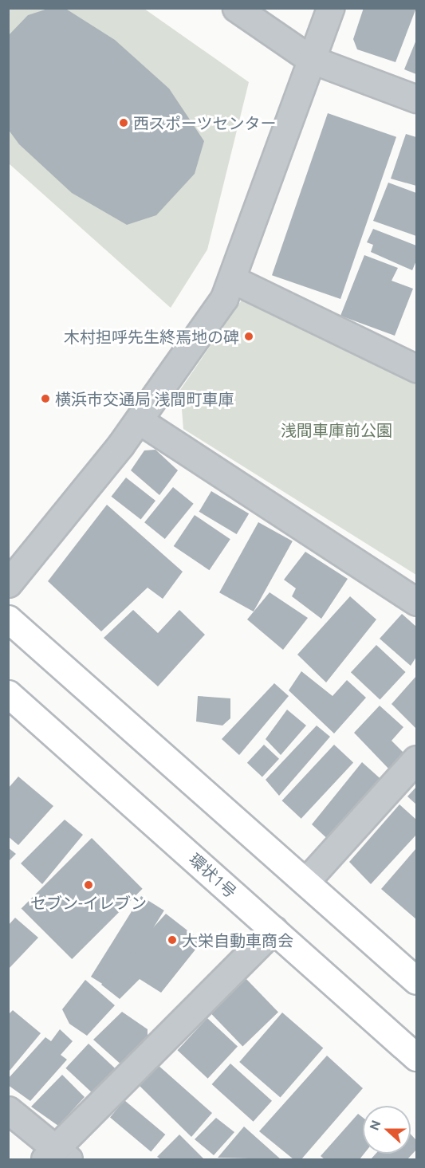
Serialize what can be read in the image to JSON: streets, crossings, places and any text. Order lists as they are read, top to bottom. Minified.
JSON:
{"streets":{"main road":["環状1号"]},"parks":["浅間車庫前公園"],"places":["西スポーツセンター","木村担呼先生終焉地の碑","横浜市交通局 浅間町車庫","セブン-イレブン","大栄自動車商会"],"north":"left"}
